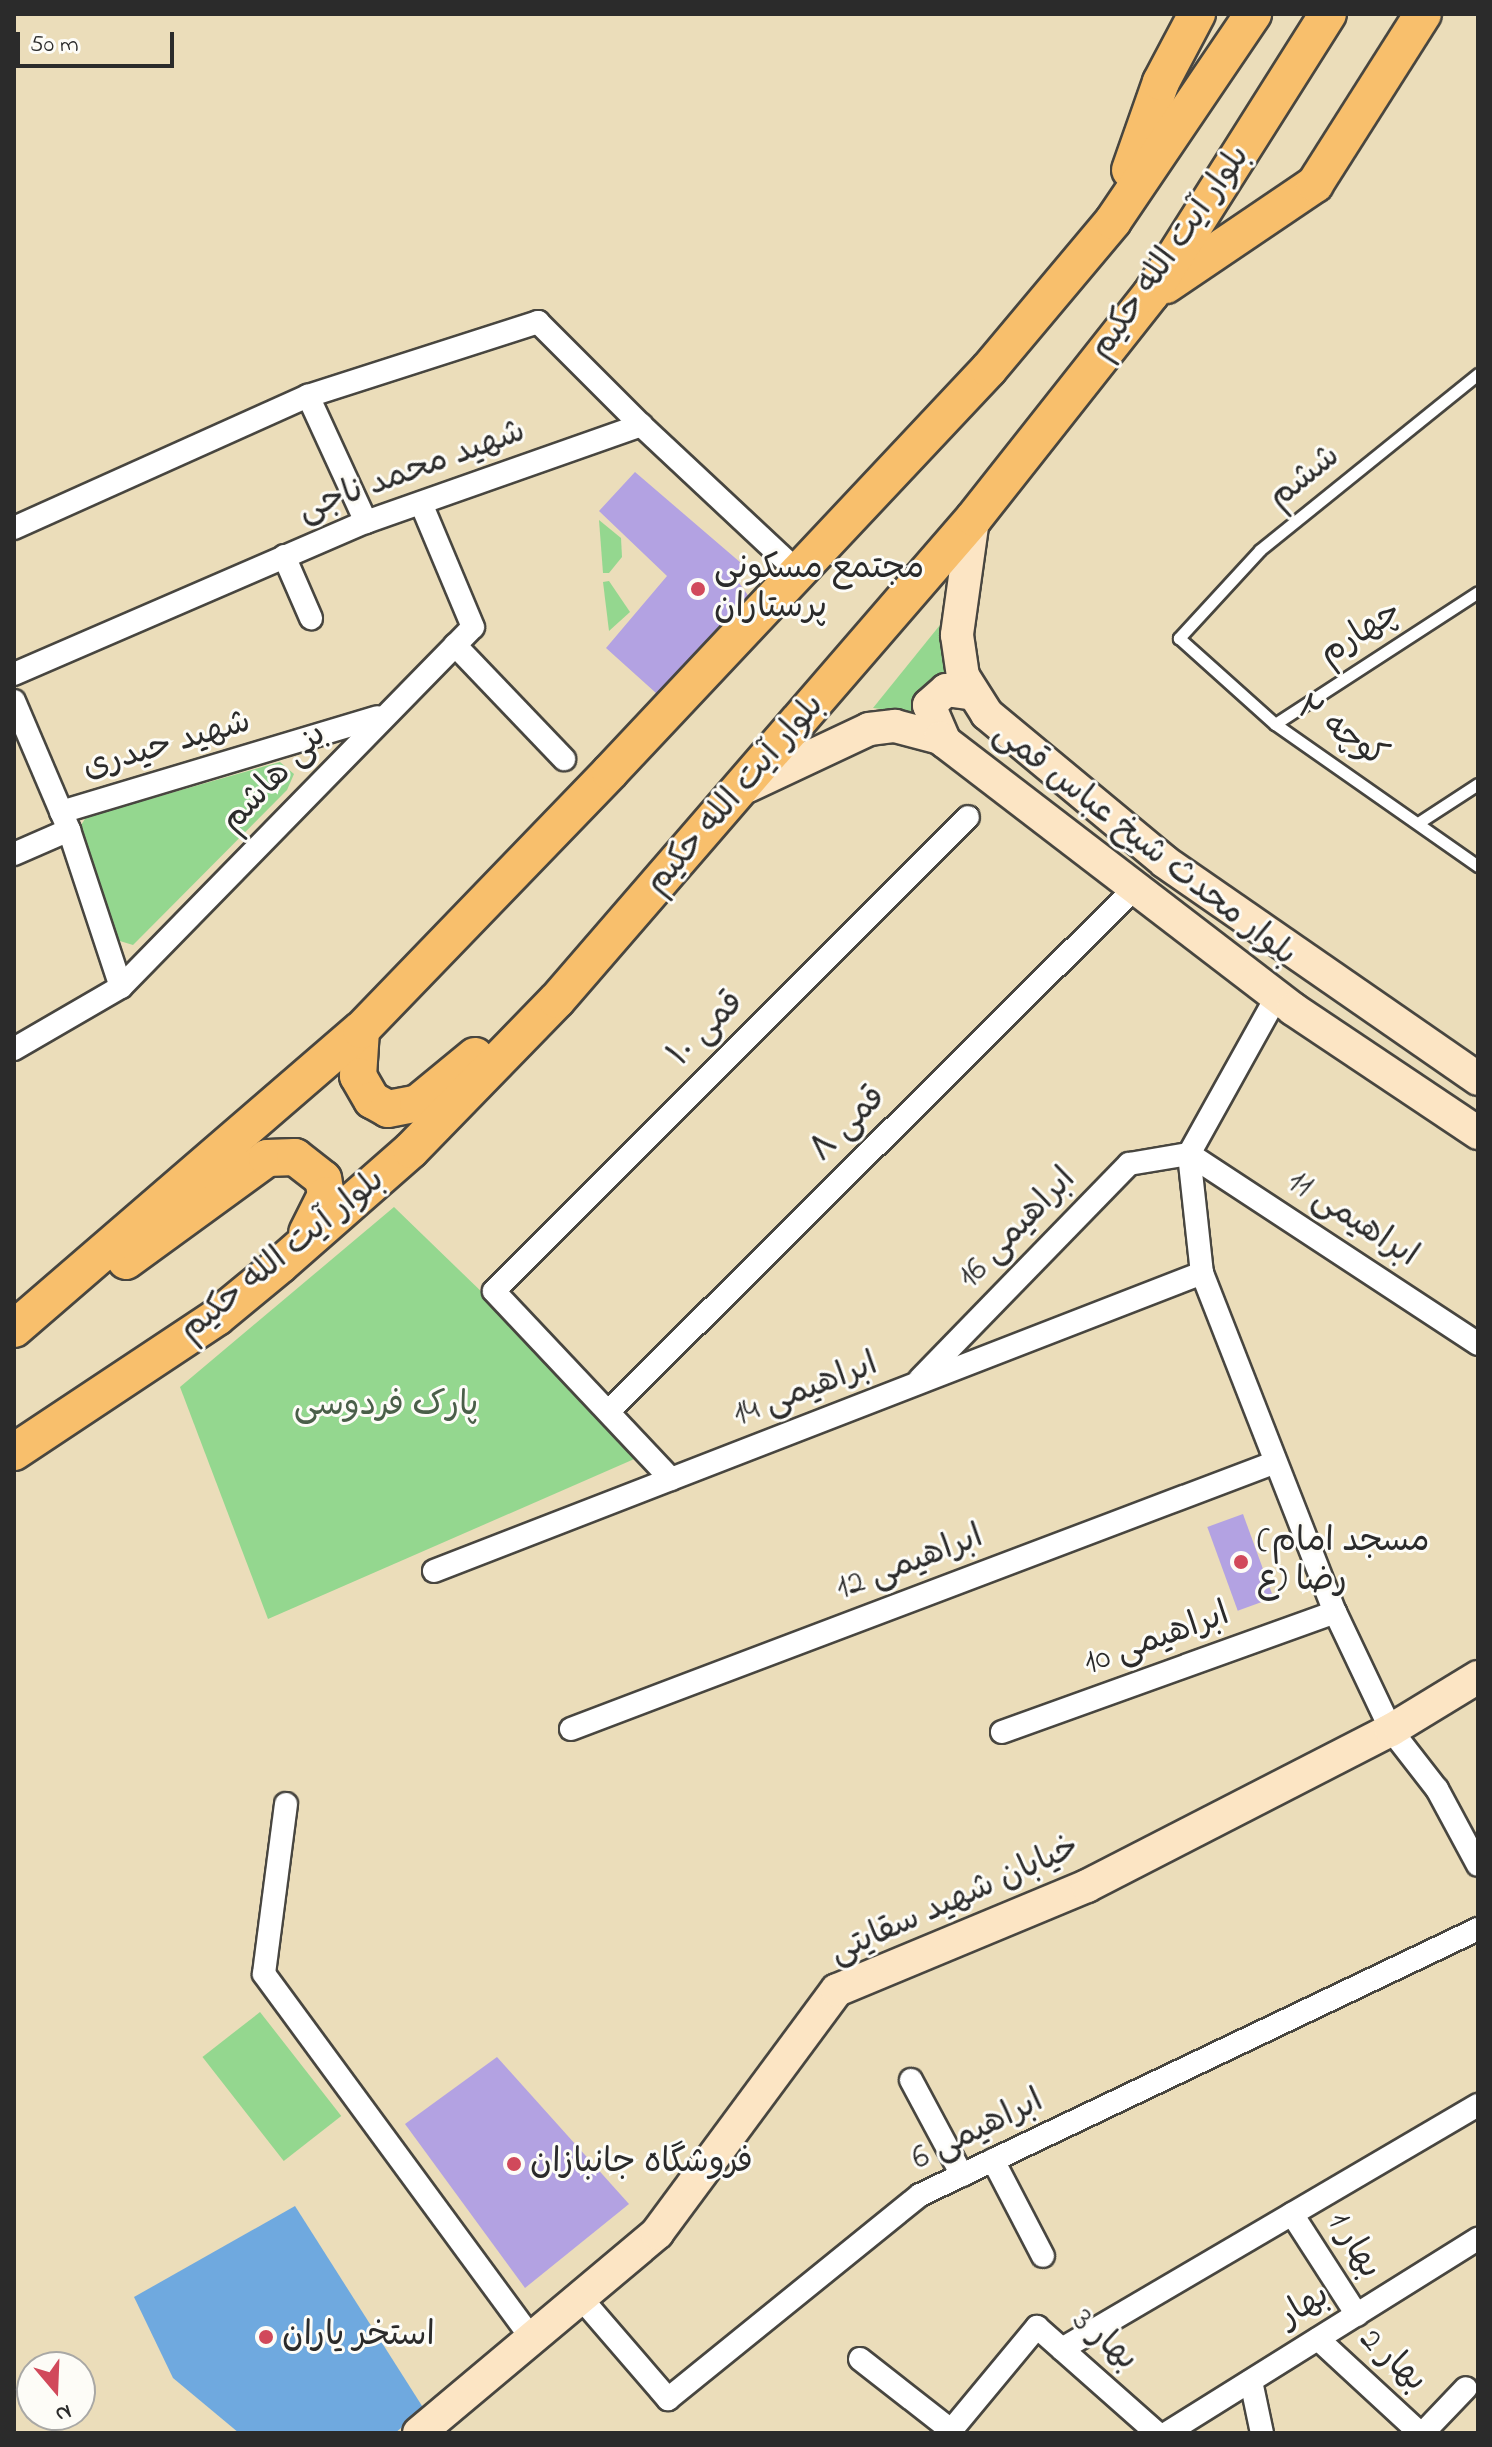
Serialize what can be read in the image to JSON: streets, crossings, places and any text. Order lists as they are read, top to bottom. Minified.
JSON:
{"streets":{"main road":["بلوار آیت الله حکیم","بلوار محدث شیخ عباس قمی","خیابان شهید سقایتی"],"street":["شهید محمد ناجی","شهید حیدری","بنی هاشم","قمی ۱۰","قمی ۸","ابراهیمی 11","ابراهیمی 16","ابراهیمی 14","ابراهیمی 12","ابراهیمی 10","ابراهیمی 6","بهار 1","بهار","بهار 3","بهار 2"],"lane":["ششم","چهارم","کوچه ۲"]},"crossings":[["بلوار آیت الله حکیم","بلوار محدث شیخ عباس قمی"],["شهید محمد ناجی","بنی هاشم"],["ششم","کوچه ۲"],["چهارم","کوچه ۲"],["شهید حیدری","بنی هاشم"],["بلوار محدث شیخ عباس قمی","قمی ۸"],["قمی ۱۰","قمی ۸"],["ابراهیمی 11","ابراهیمی 16"],["ابراهیمی 16","ابراهیمی 14"],["خیابان شهید سقایتی","ابراهیمی 6"],["بهار 1","بهار"],["بهار","بهار 2"]],"parks":["پارک فردوسی"],"places":["مجتمع مسکونی پرستاران","(مسجد امام رضا (ع","فروشگاه جانبازان","استخر یاران"],"scale_bar":"50 m","north":"bottom"}
